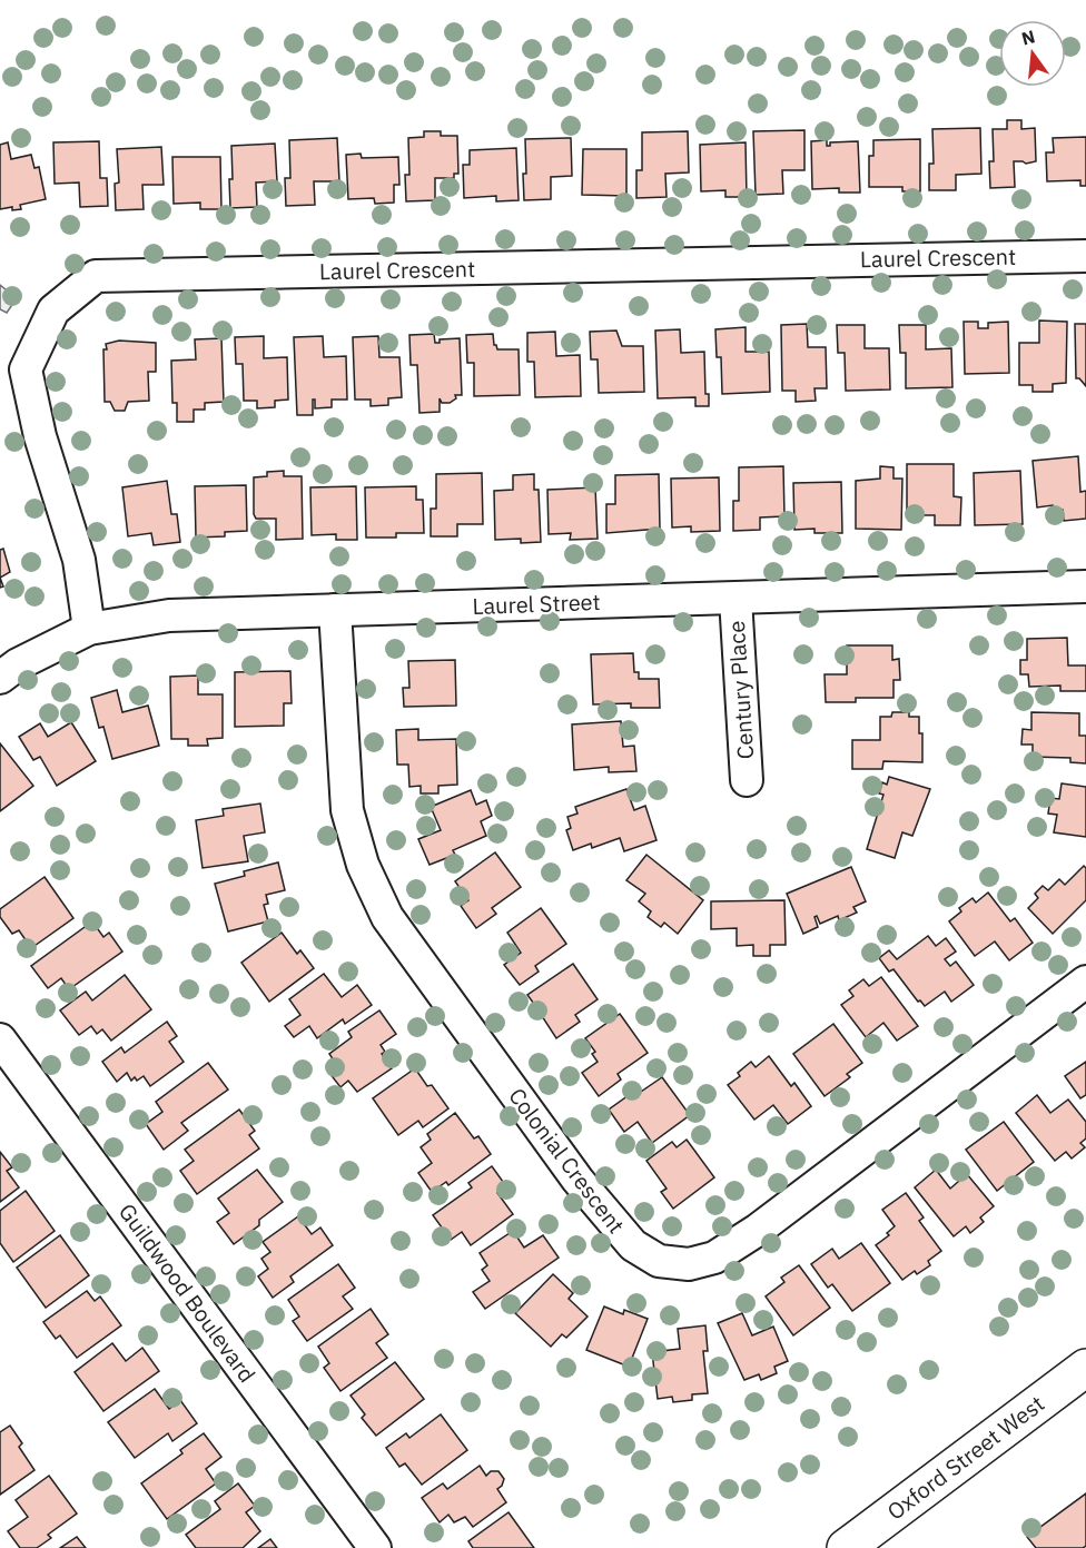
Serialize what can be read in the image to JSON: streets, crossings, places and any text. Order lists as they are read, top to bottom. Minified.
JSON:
{"streets":{"main road":["Oxford Street West"],"street":["Laurel Crescent","Laurel Street","Century Place","Colonial Crescent","Guildwood Boulevard"]},"crossings":[["Laurel Crescent","Laurel Street"],["Laurel Street","Century Place"],["Laurel Street","Colonial Crescent"]],"north":"top"}
